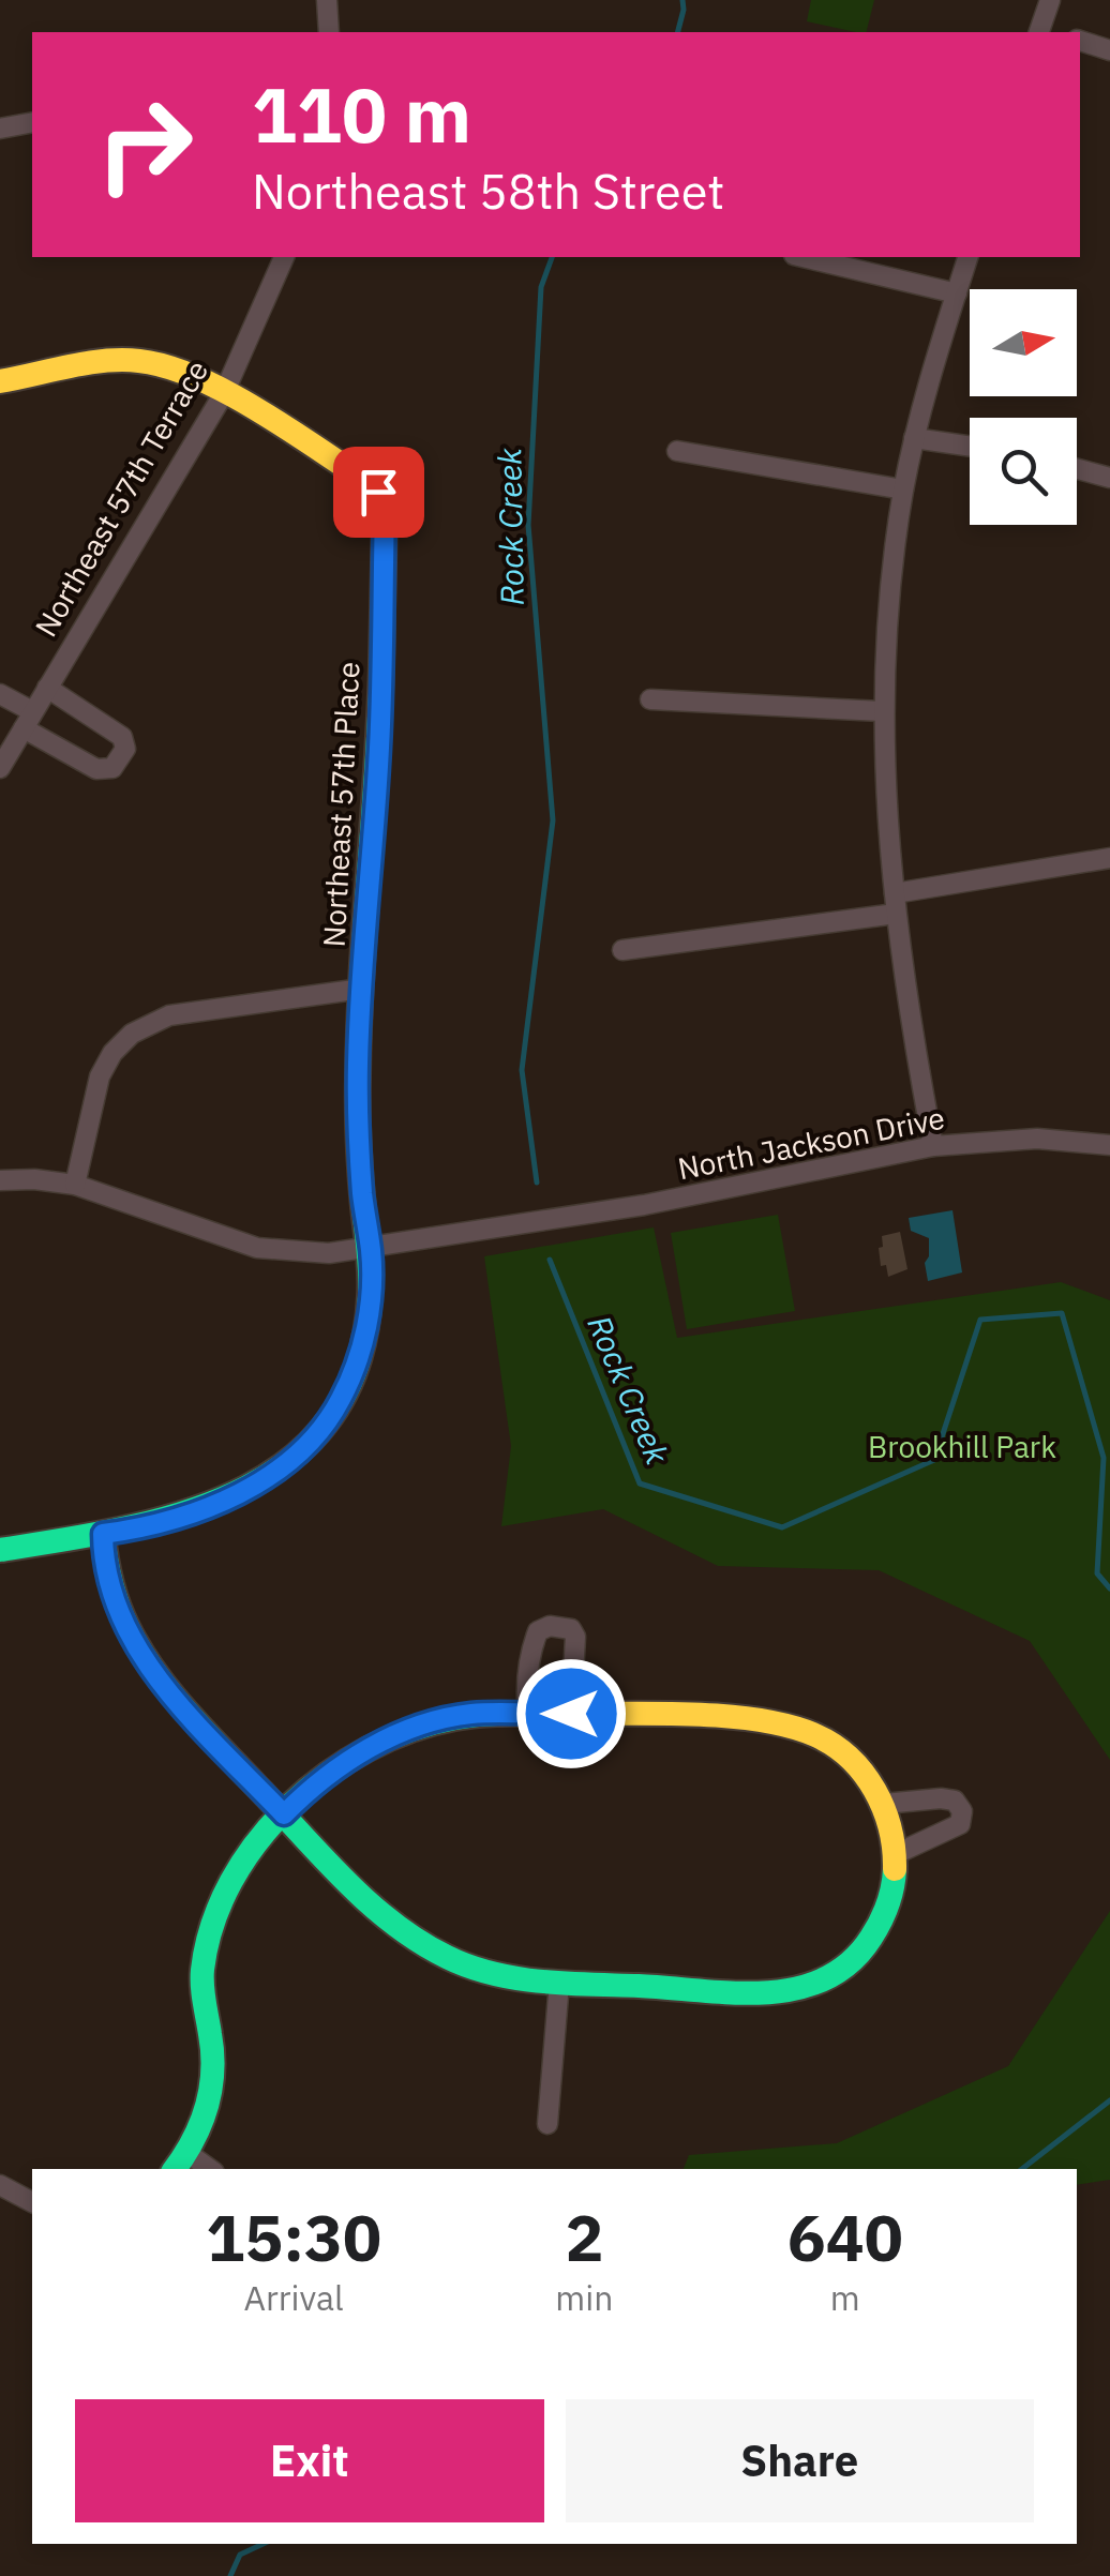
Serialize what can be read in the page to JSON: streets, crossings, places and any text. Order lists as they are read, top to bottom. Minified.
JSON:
{"streets":{"street":["Northeast 57th Terrace","Northeast 57th Place","North Jackson Drive"]},"crossings":[["Northeast 57th Terrace","Northeast 57th Place"],["Northeast 57th Place","North Jackson Drive"]],"water":["Rock Creek"],"parks":["Brookhill Park"],"north":"right","page":{"turn":["110 m","Northeast 58th Street"],"eta":["15:30","Arrival","2","min","640","m"],"buttons":["Exit","Share"]}}
